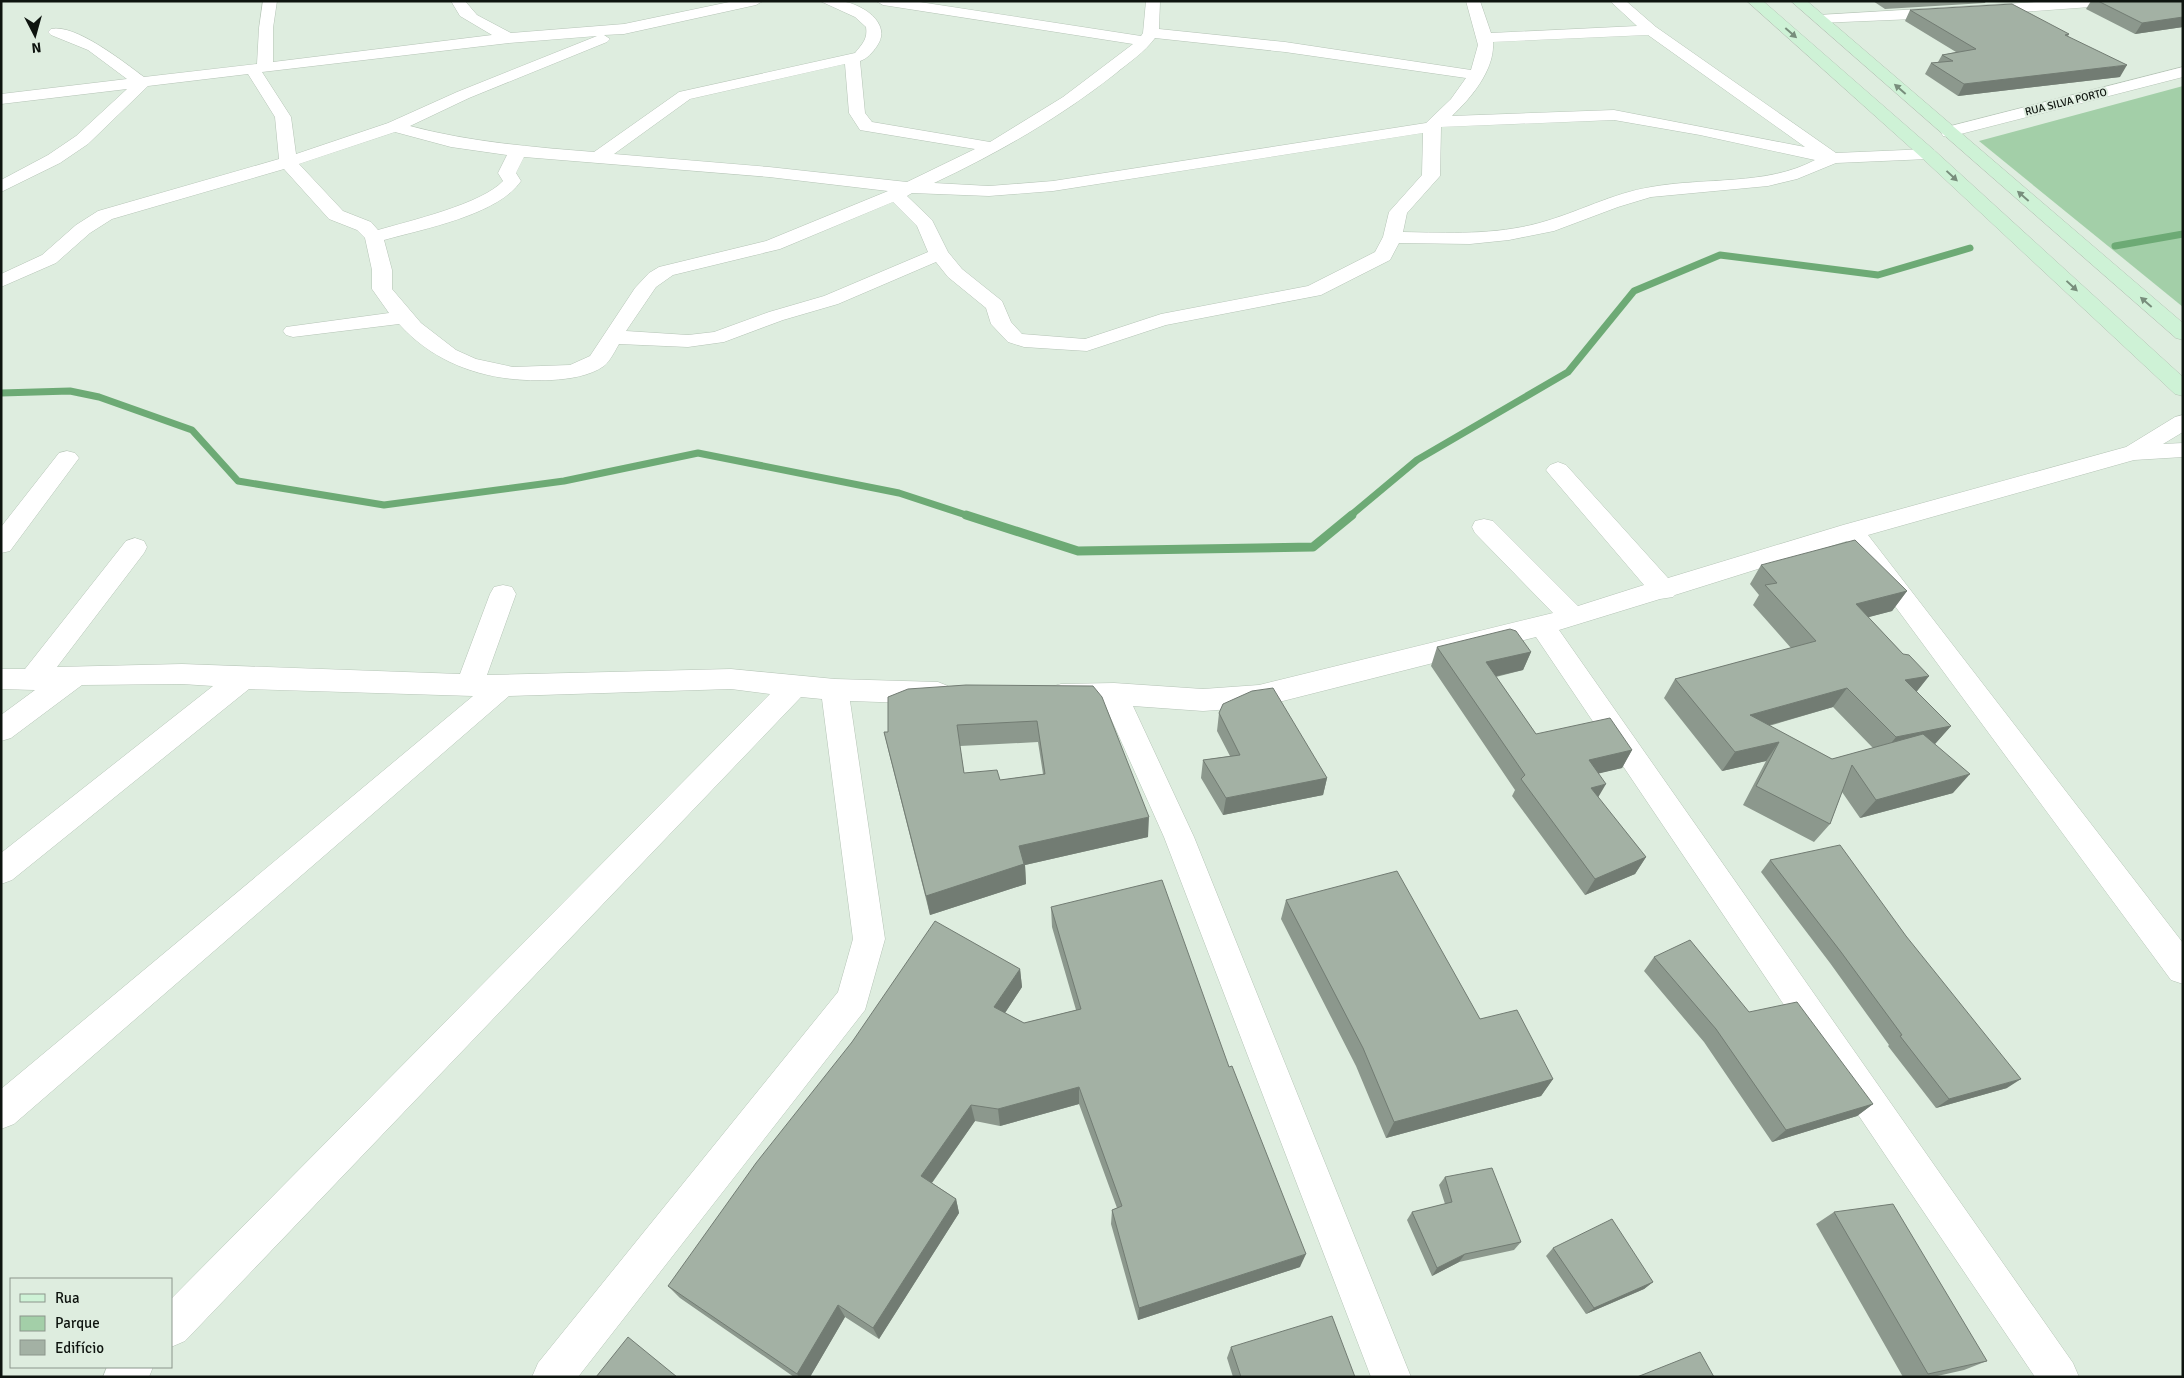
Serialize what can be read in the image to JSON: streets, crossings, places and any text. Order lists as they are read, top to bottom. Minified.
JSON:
{"streets":{"street":["RUA SILVA PORTO"]},"legend":["Rua","Parque","Edifício"],"north":"bottom"}
